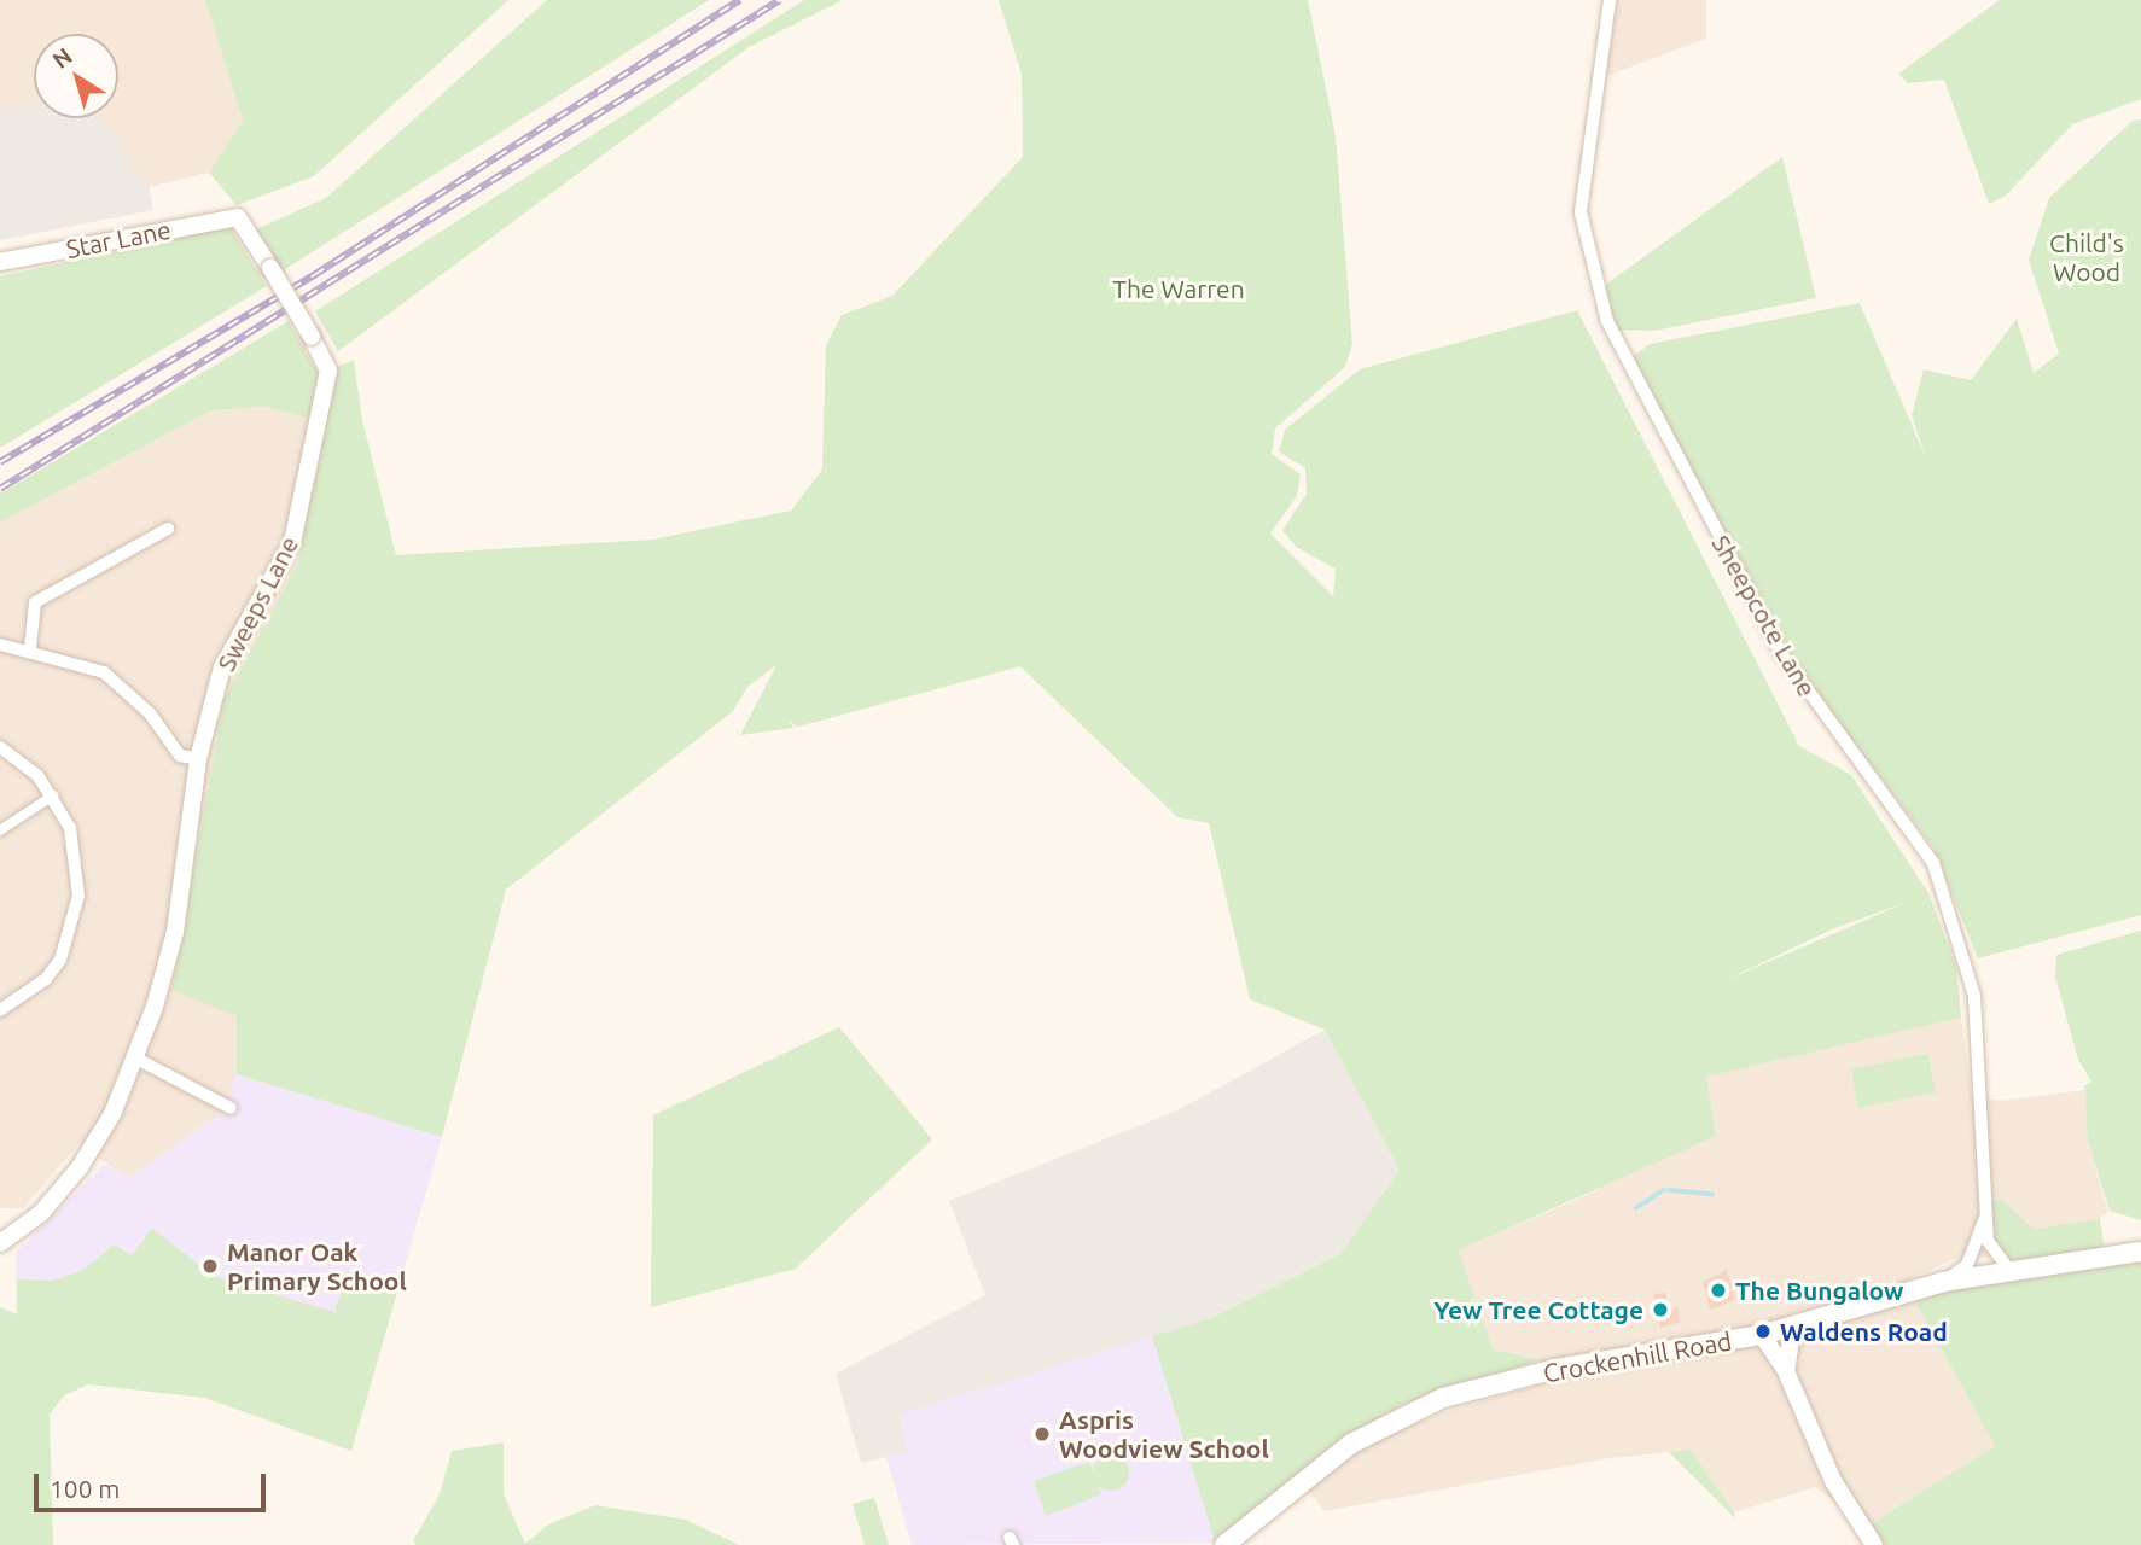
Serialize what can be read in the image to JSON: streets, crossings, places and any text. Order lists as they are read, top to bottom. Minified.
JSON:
{"streets":{"main road":["Crockenhill Road"],"street":["Star Lane","Sweeps Lane","Sheepcote Lane"]},"crossings":[["Star Lane","Sweeps Lane"],["Sheepcote Lane","Crockenhill Road"]],"parks":["Child's Wood","The Warren"],"places":["Manor Oak Primary School","The Bungalow","Yew Tree Cottage","Waldens Road","Aspris Woodview School"],"scale_bar":"100 m","north":"top left"}
